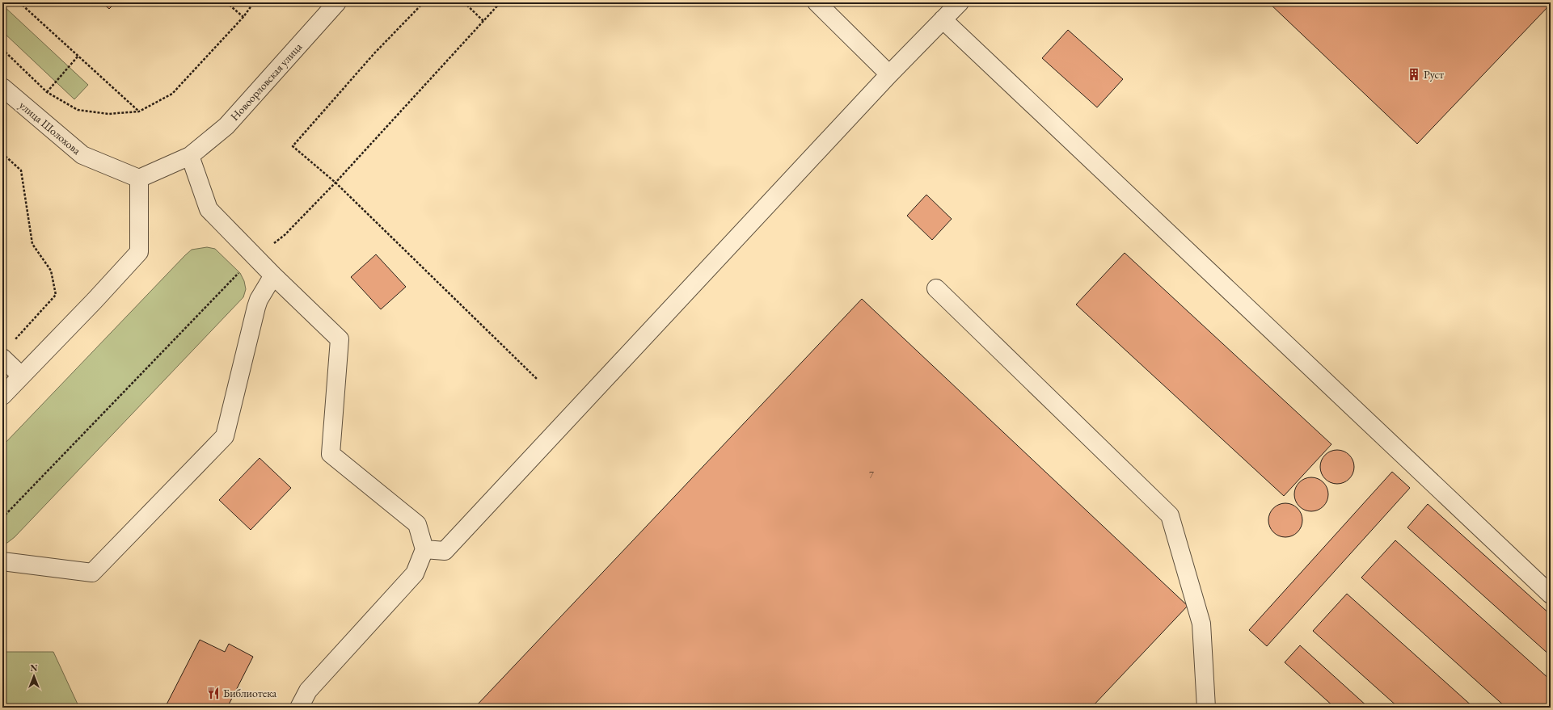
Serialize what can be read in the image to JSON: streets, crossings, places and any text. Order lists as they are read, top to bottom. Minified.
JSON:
{"streets":{"street":["Новоорловская улица","улица Шолохова"]},"places":{"building":["Руст"],"restaurant":["Библиотека"]},"house_numbers":["7"],"north":"top"}
